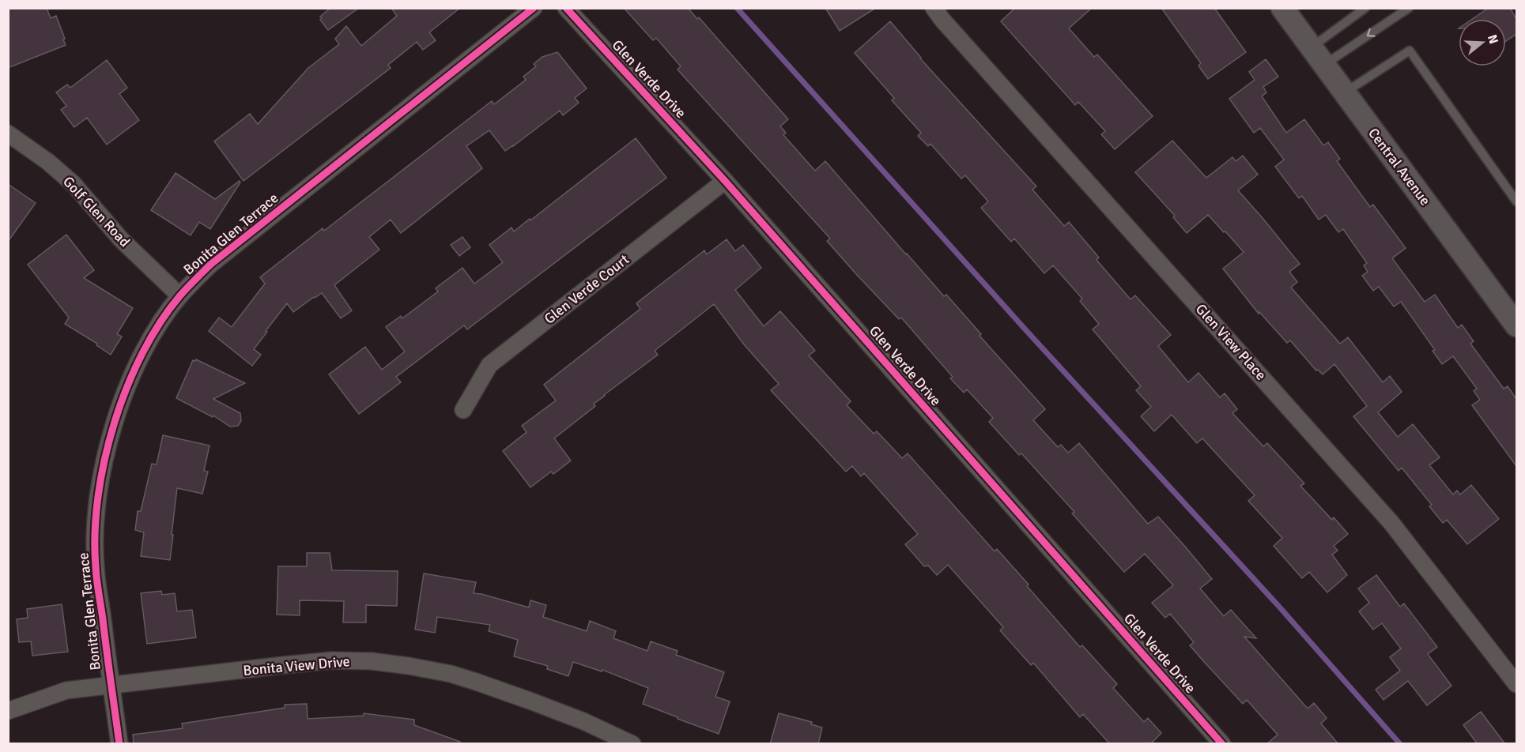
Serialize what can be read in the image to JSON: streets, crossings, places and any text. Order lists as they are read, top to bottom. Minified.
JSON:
{"streets":{"main road":["Central Avenue"],"street":["Glen Verde Drive","Golf Glen Road","Bonita Glen Terrace","Glen Verde Court","Glen View Place","Bonita View Drive"]},"crossings":[["Glen Verde Drive","Glen Verde Court"],["Golf Glen Road","Bonita Glen Terrace"],["Bonita Glen Terrace","Bonita View Drive"]],"north":"right"}
